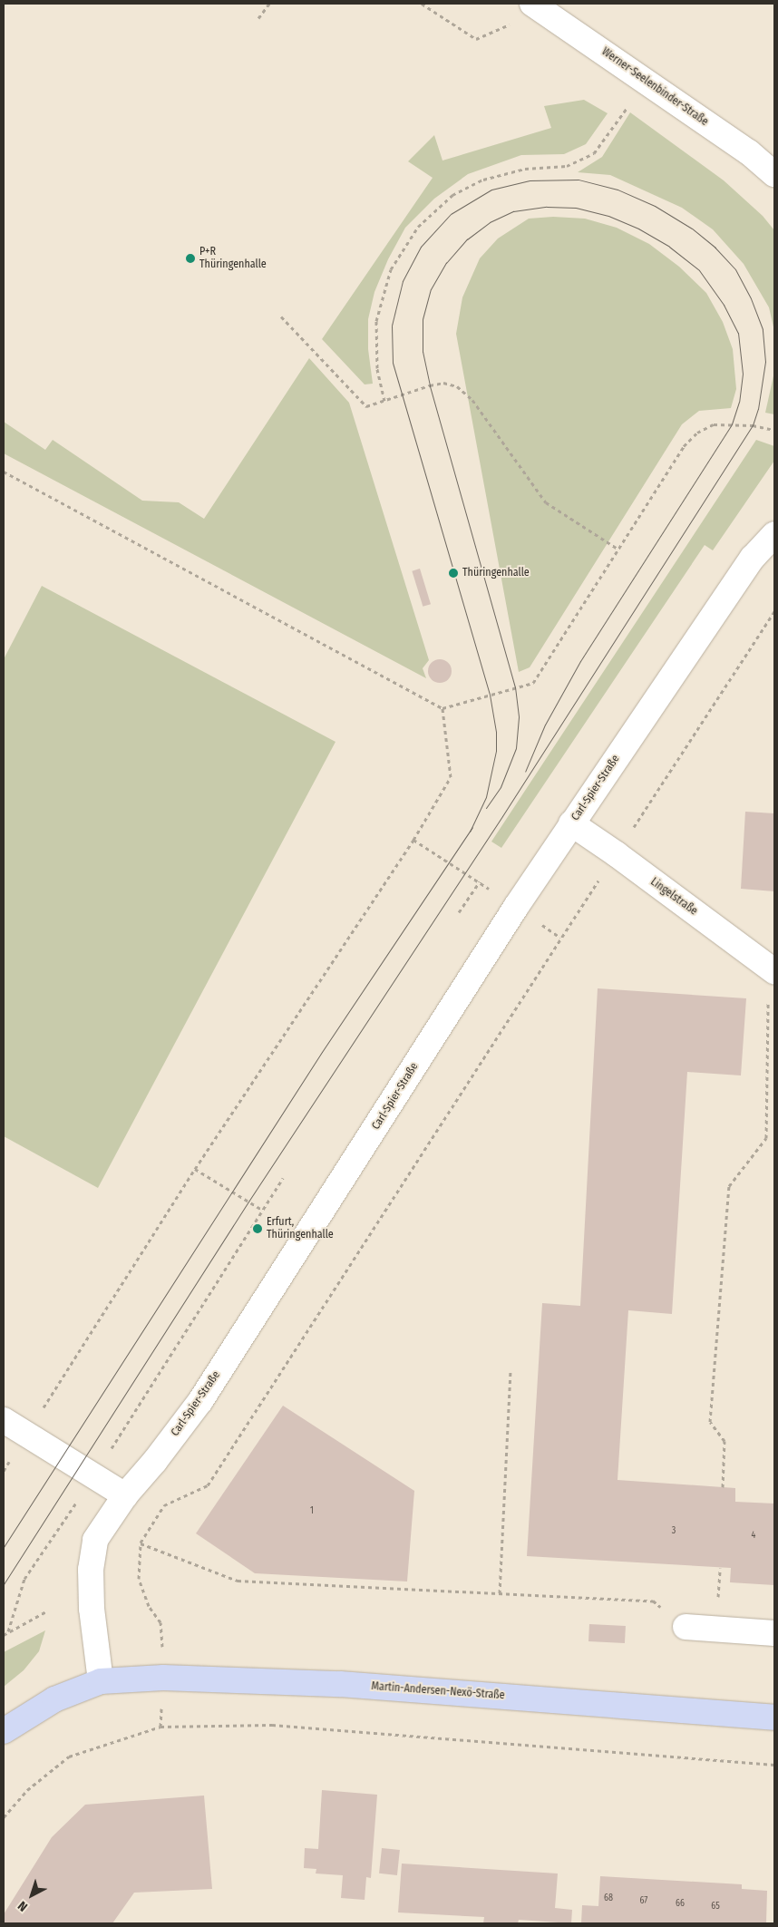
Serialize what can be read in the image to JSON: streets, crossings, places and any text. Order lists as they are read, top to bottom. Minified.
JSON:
{"streets":{"main road":["Martin-Andersen-Nexö-Straße"],"street":["Werner-Seelenbinder-Straße","Carl-Spier-Straße","Lingelstraße"]},"crossings":[["Carl-Spier-Straße","Lingelstraße"],["Carl-Spier-Straße","Martin-Andersen-Nexö-Straße"]],"places":["P+R Thüringenhalle","Thüringenhalle","Erfurt, Thüringenhalle"],"house_numbers":["1","3","4","68","67","66","65"],"north":"bottom left"}
